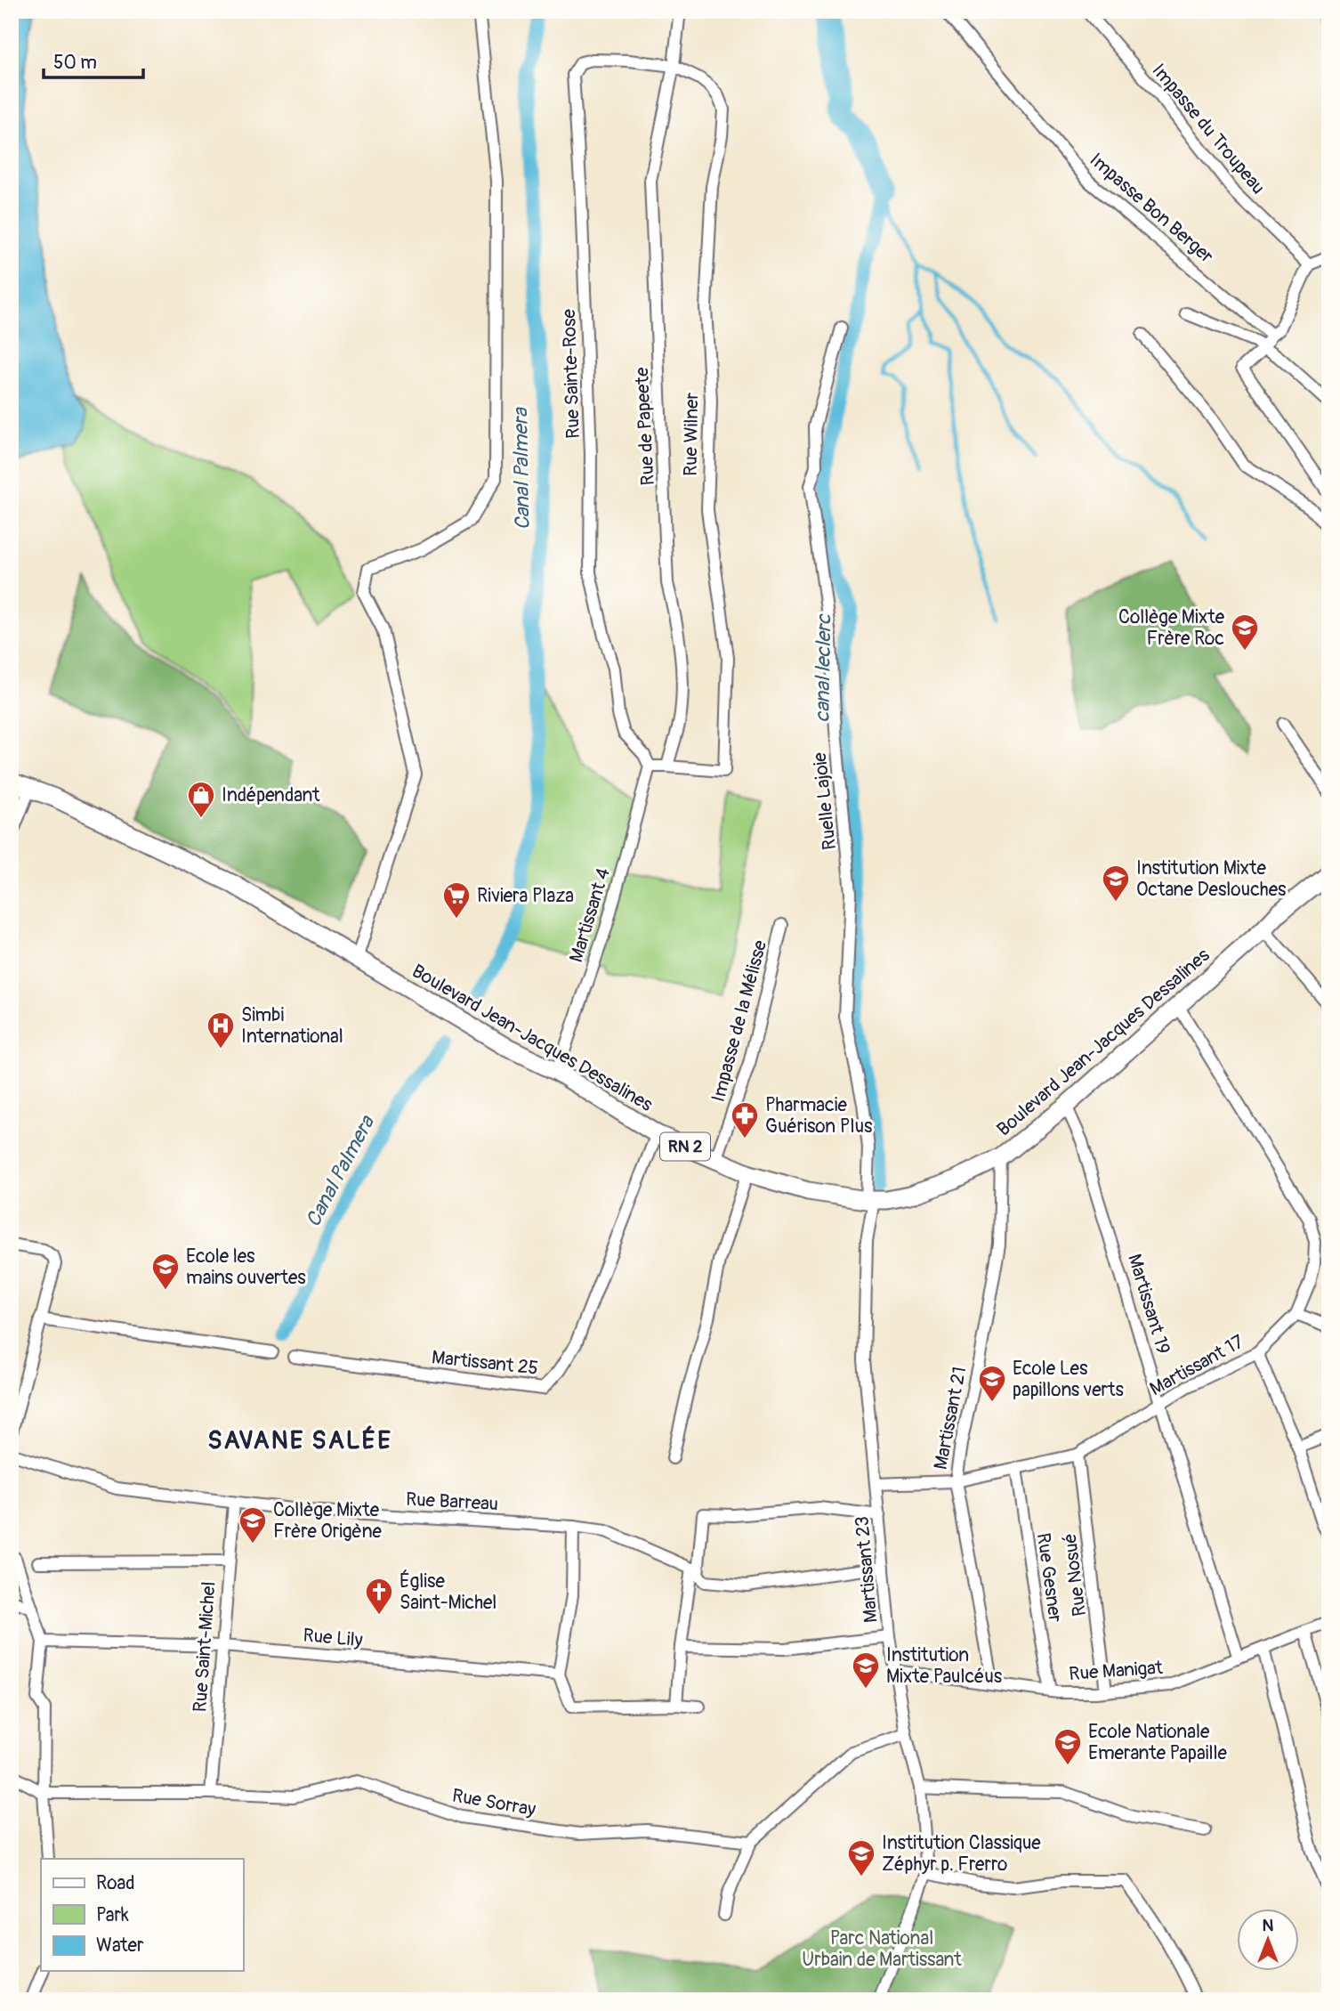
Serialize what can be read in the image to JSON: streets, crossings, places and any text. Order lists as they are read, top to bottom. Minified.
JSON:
{"streets":{"main road":["Boulevard Jean-Jacques Dessalines","RN 2"],"street":["Impasse du Troupeau","Impasse Bon Berger","Rue Sainte-Rose","Rue de Papeete","Rue Wilner","Ruelle Lajoie","Martissant 4","Impasse de la Mélisse","Martissant 19","Martissant 25","Martissant 17","Martissant 21","Rue Barreau","Martissant 23","Rue Nosué","Rue Gesner","Rue Lily","Rue Saint-Michel","Rue Manigat","Rue Sorray"]},"crossings":[["Rue Sainte-Rose","Rue de Papeete"],["Rue Sainte-Rose","Rue Wilner"],["Rue Sainte-Rose","Martissant 4"],["Rue de Papeete","Rue Wilner"],["Ruelle Lajoie","Boulevard Jean-Jacques Dessalines"],["Ruelle Lajoie","Martissant 23"],["Martissant 4","Boulevard Jean-Jacques Dessalines"],["Impasse de la Mélisse","Boulevard Jean-Jacques Dessalines"],["Boulevard Jean-Jacques Dessalines","Martissant 19"],["Boulevard Jean-Jacques Dessalines","Martissant 25"],["Boulevard Jean-Jacques Dessalines","Martissant 17"],["Boulevard Jean-Jacques Dessalines","Martissant 21"],["Boulevard Jean-Jacques Dessalines","Martissant 23"],["Martissant 19","Martissant 17"],["Martissant 19","Rue Manigat"],["Martissant 17","Martissant 21"],["Martissant 17","Martissant 23"],["Martissant 17","Rue Nosué"],["Martissant 17","Rue Gesner"],["Martissant 21","Rue Manigat"],["Rue Barreau","Martissant 23"],["Rue Barreau","Rue Saint-Michel"],["Martissant 23","Rue Manigat"],["Rue Nosué","Rue Manigat"],["Rue Gesner","Rue Manigat"],["Rue Lily","Rue Saint-Michel"],["Rue Saint-Michel","Rue Sorray"]],"districts":["SAVANE SALÉE"],"water":["Canal Palmera","canal leclerc"],"parks":["Parc National Urbain de Martissant"],"places":{"school or university":["Collège Mixte Frère Roc","Institution Mixte Octane Deslouches","Ecole les mains ouvertes","Ecole Les papillons verts","Collège Mixte Frère Origène","Institution Mixte Paulcéus","Ecole Nationale Emerante Papaille","Institution Classique Zéphyr p. Frerro"],"shop":["Indépendant"],"supermarket":["Riviera Plaza"],"hospital":["Simbi International"],"pharmacy":["Pharmacie Guérison Plus"],"church":["Église Saint-Michel"]},"legend":["Road","Park","Water"],"scale_bar":"50 m","north":"top"}
